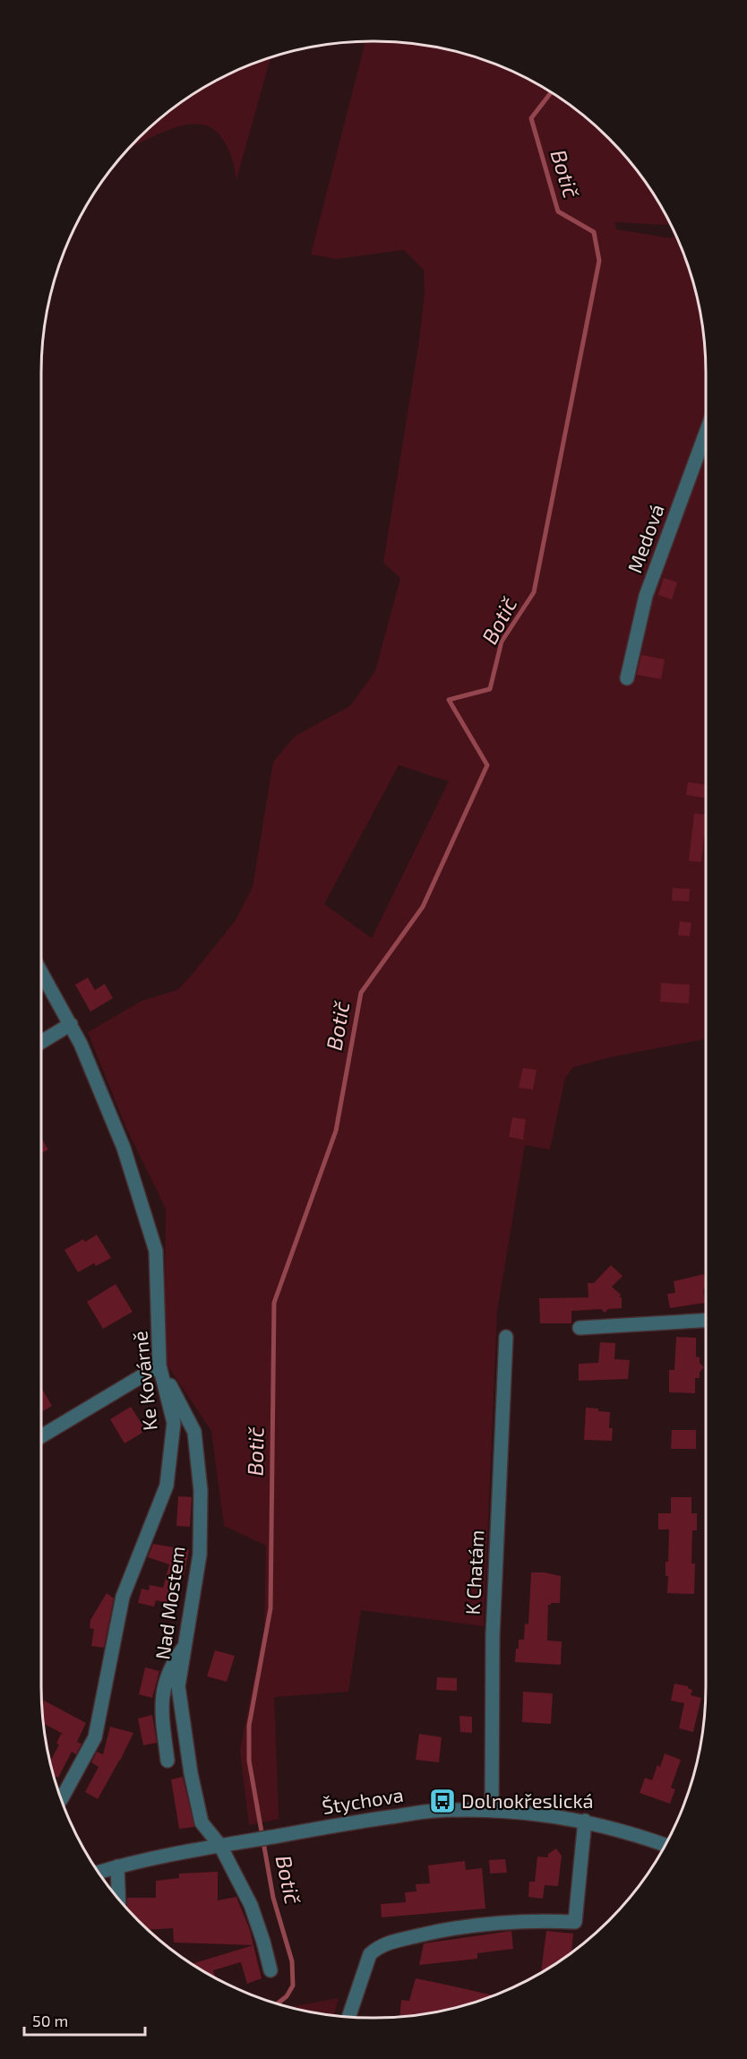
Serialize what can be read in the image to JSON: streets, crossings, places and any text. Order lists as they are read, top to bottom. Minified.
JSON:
{"streets":{"street":["Medová","Ke Kovárně","K Chatám","Nad Mostem","Štychova"]},"crossings":[["Ke Kovárně","Nad Mostem"],["K Chatám","Štychova"],["Nad Mostem","Štychova"]],"water":["Botič"],"places":{"bus stop":["Dolnokřeslická"]},"scale_bar":"50 m"}
